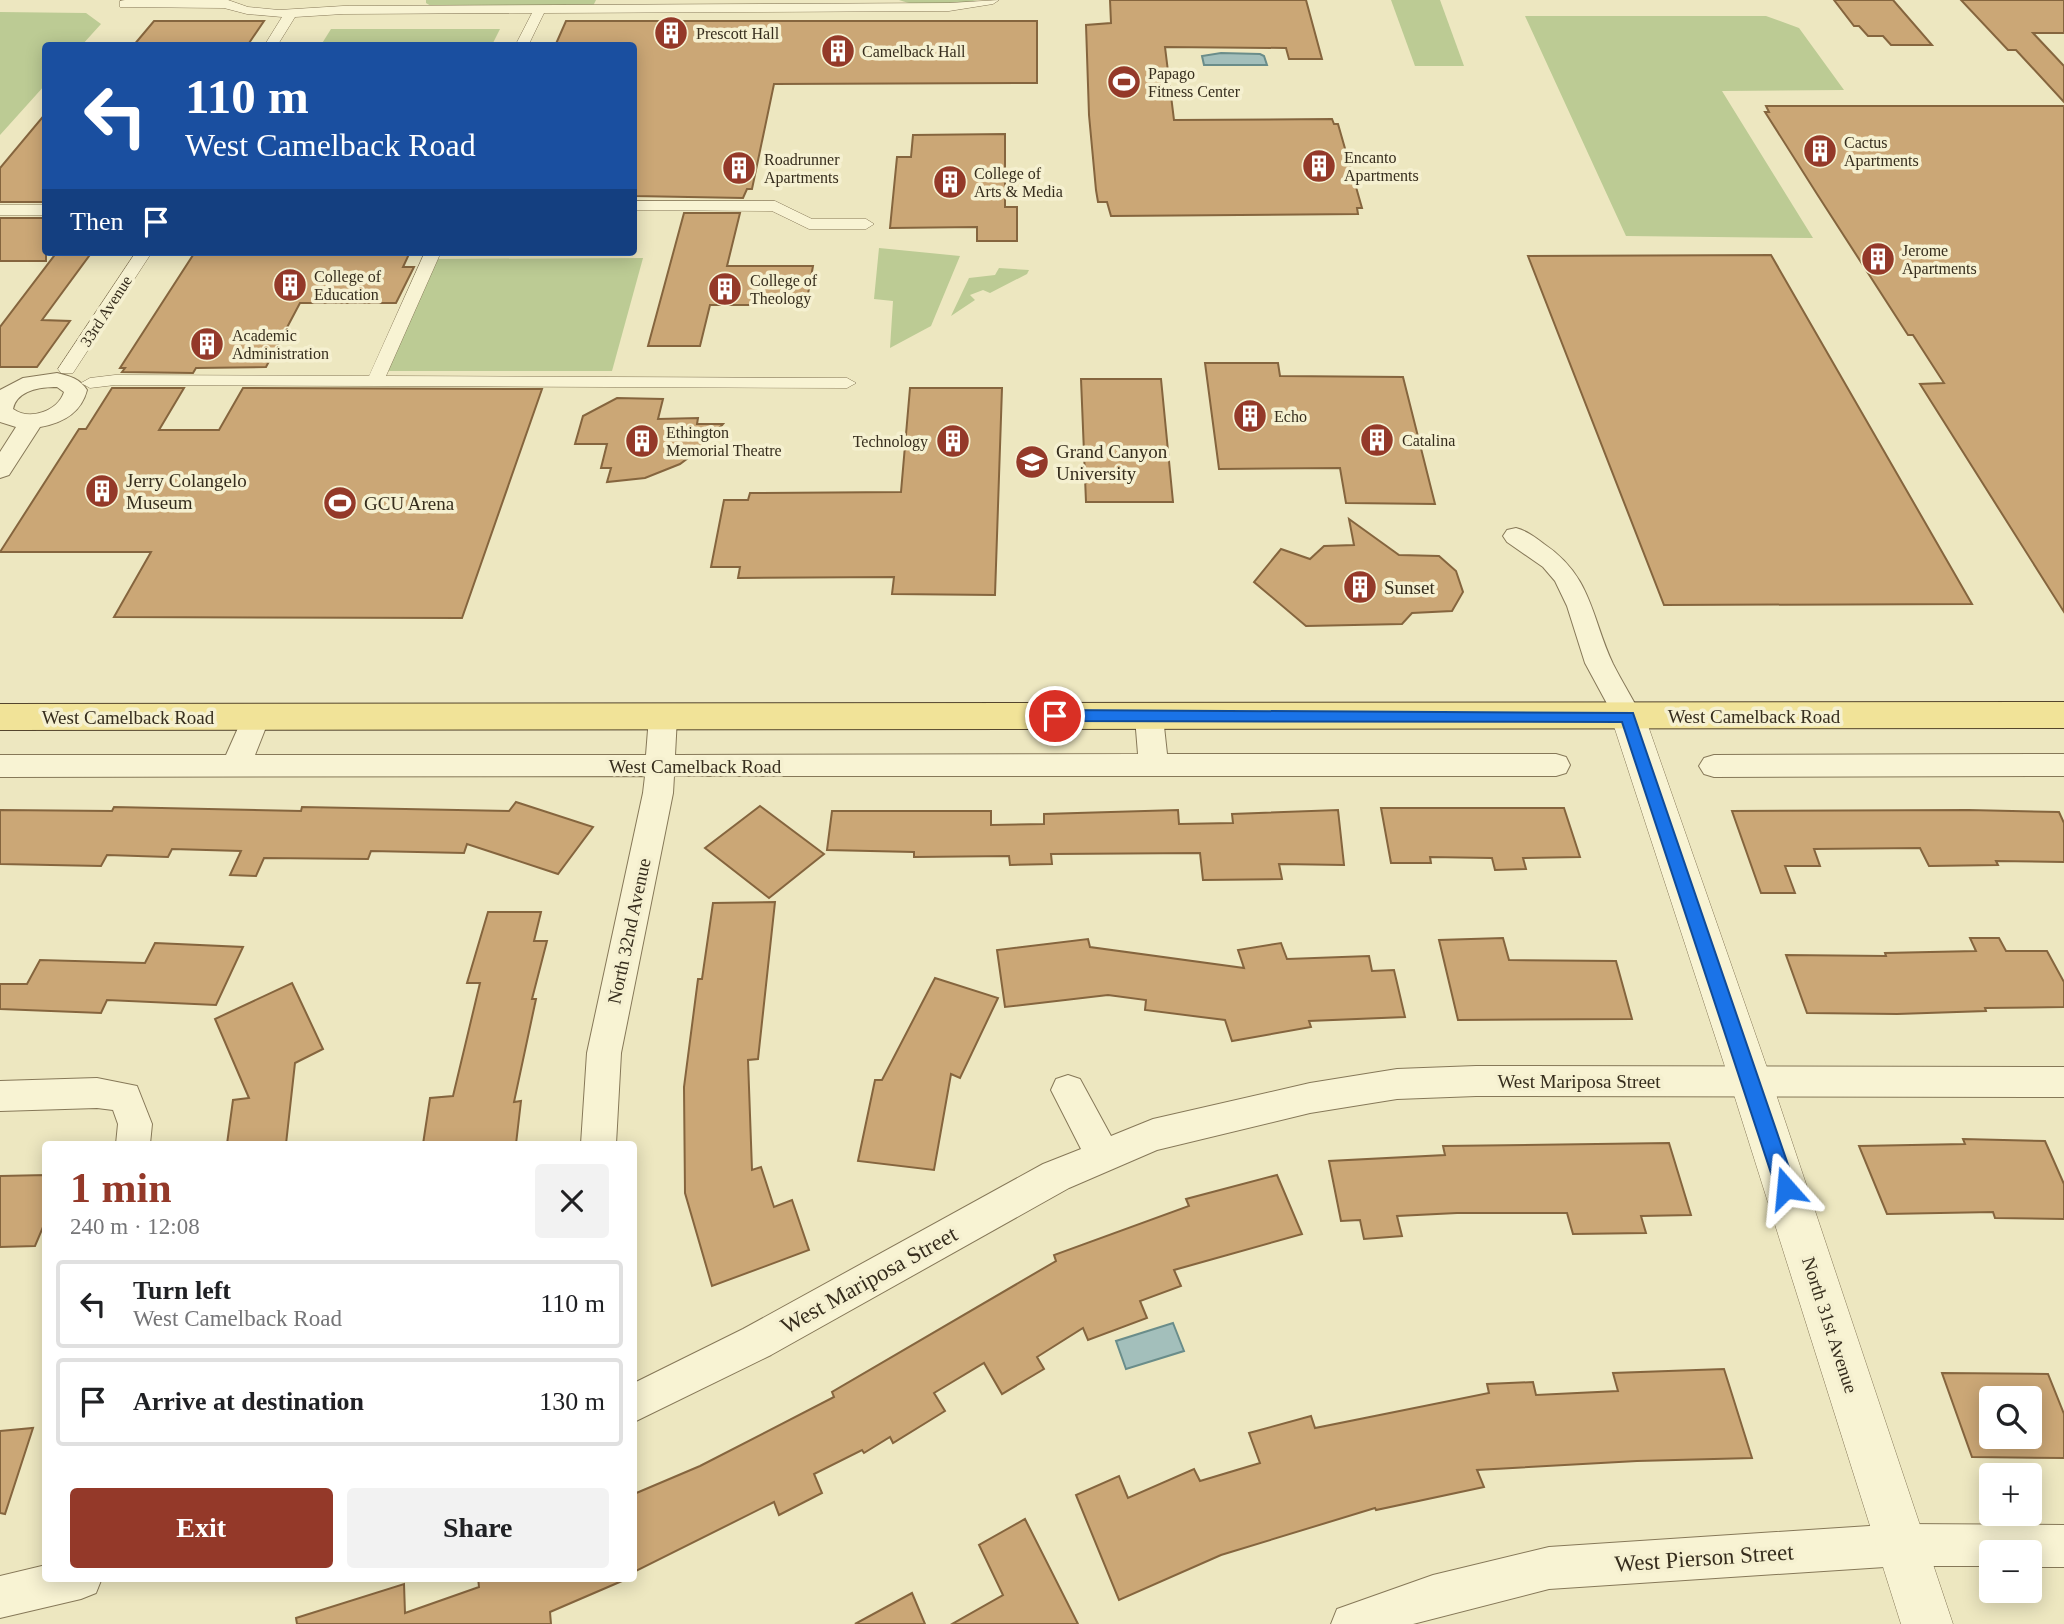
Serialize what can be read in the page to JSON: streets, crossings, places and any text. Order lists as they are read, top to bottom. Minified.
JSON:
{"streets":{"main road":["West Camelback Road"],"street":["33rd Avenue","North 32nd Avenue","West Mariposa Street","North 31st Avenue","West Pierson Street"]},"crossings":[["West Camelback Road","North 32nd Avenue"],["West Camelback Road","North 31st Avenue"],["West Mariposa Street","North 31st Avenue"],["North 31st Avenue","West Pierson Street"]],"places":{"building":["Prescott Hall","Camelback Hall","Cactus Apartments","Encanto Apartments","Roadrunner Apartments","College of Arts & Media","Jerome Apartments","College of Education","College of Theology","Academic Administration","Echo","Catalina","Ethington Memorial Theatre","Technology","Jerry Colangelo Museum","Sunset"],"sports":["Papago Fitness Center","GCU Arena"],"school or university":["Grand Canyon University"]},"page":{"turn":["110 m","West Camelback Road"],"then":"Then","heading":["1 min","240 m · 12:08"],"list":[{"name":"Turn left","note":"West Camelback Road","value":"110 m"},{"name":"Arrive at destination","value":"130 m"}],"map_buttons":["+","−"],"buttons":["Exit","Share"]}}
